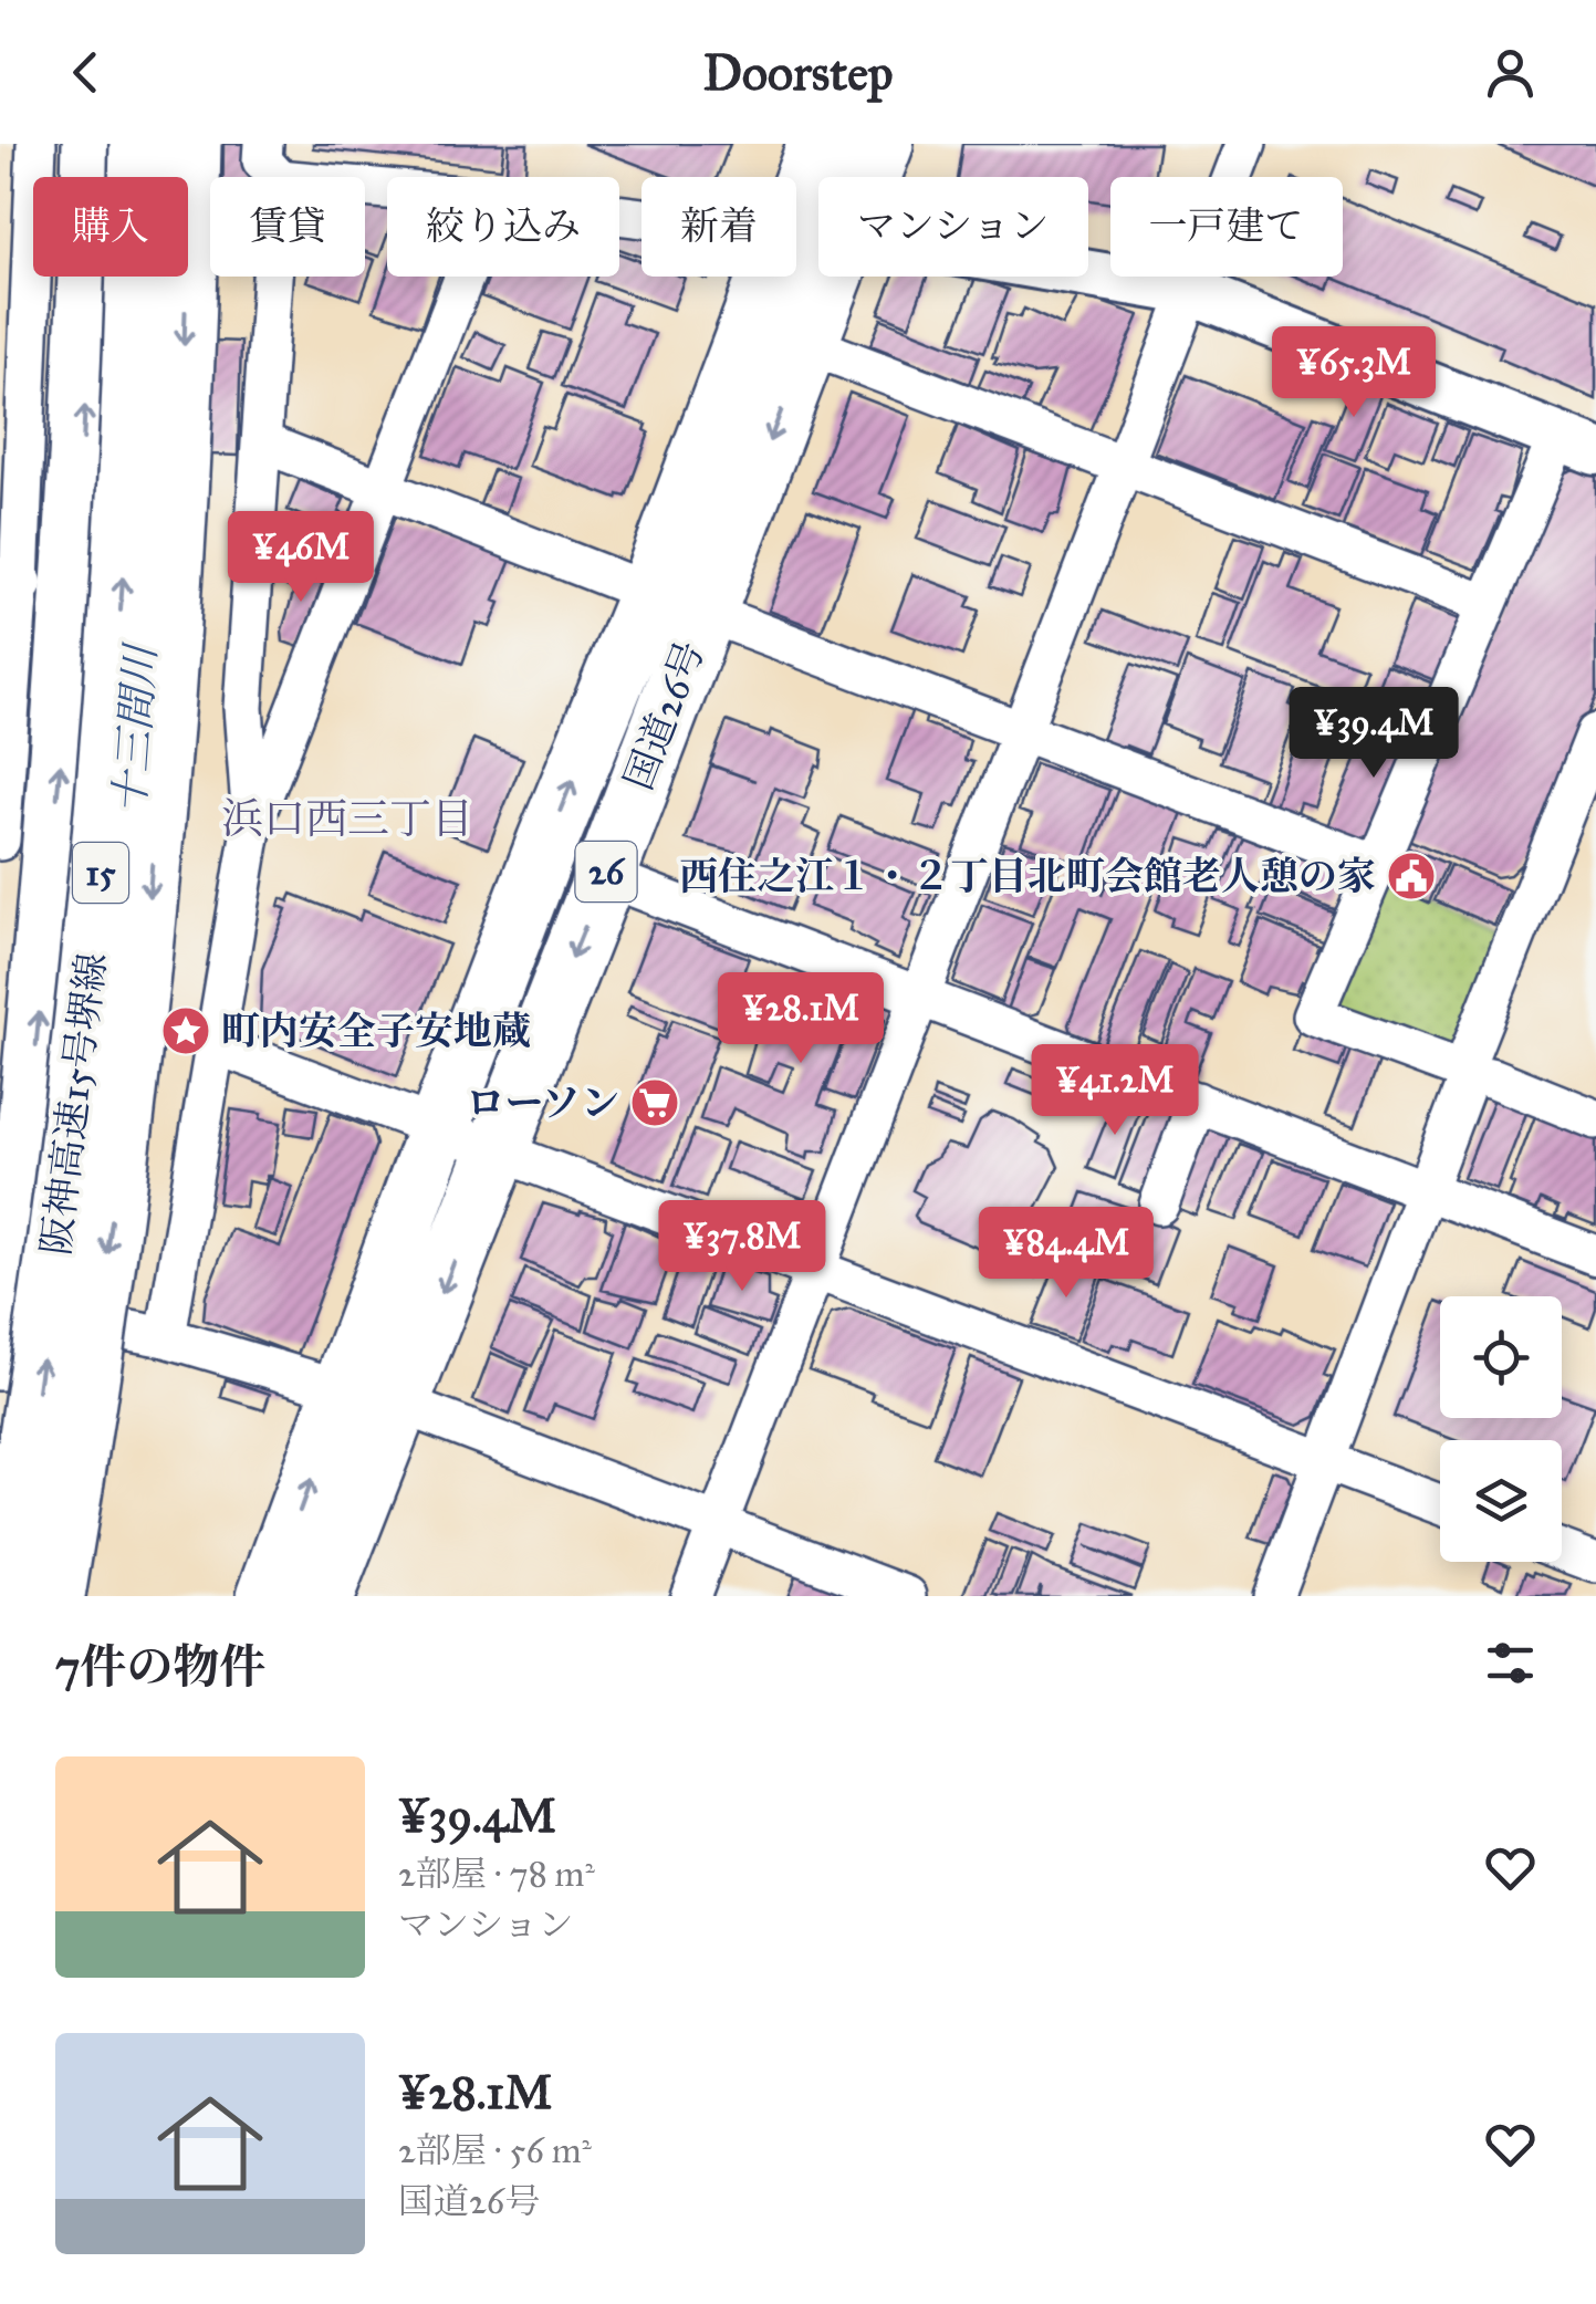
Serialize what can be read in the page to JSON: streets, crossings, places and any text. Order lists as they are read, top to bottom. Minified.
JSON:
{"streets":{"highway":["国道26号","26","15","阪神高速15号堺線"]},"districts":["浜口西三丁目"],"water":["十三間川"],"places":{"public building":["西住之江１・２丁目北町会館老人憩の家"],"place":["町内安全子安地蔵"],"supermarket":["ローソン"]},"page":{"header":"Doorstep","chip":["購入","賃貸","絞り込み","新着","マンション","一戸建て"],"price":["¥65.3M","¥46M","¥39.4M","¥28.1M","¥41.2M","¥37.8M","¥84.4M"],"heading":"7件の物件","list":[{"name":"¥39.4M","note":"2部屋 · 78 m² · マンション"},{"name":"¥28.1M","note":"2部屋 · 56 m² · 国道26号"}]}}
